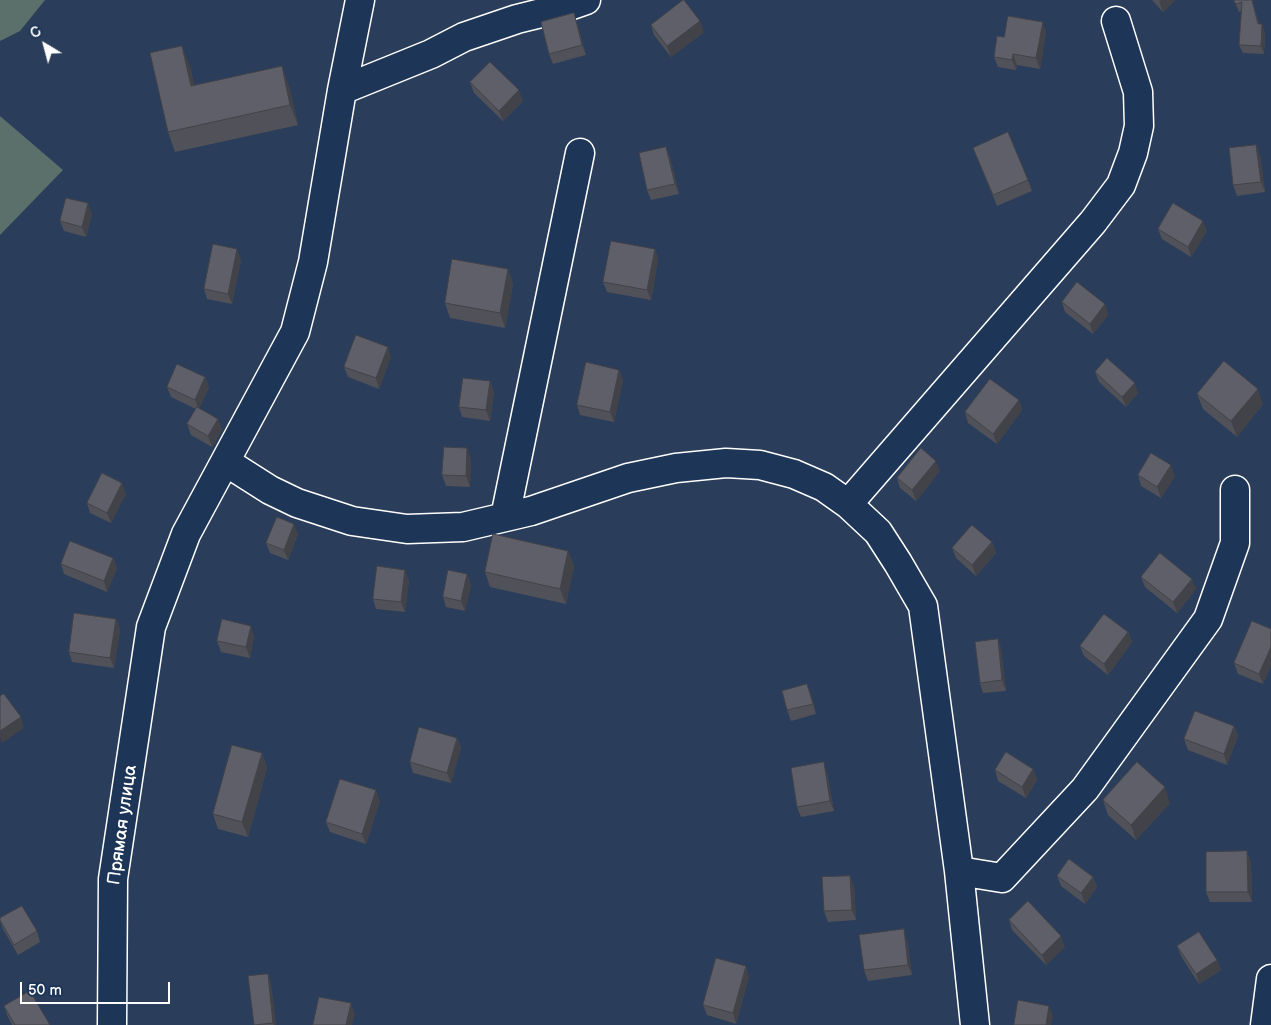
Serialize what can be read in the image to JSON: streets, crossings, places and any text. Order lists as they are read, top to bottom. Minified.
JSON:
{"streets":{"street":["Прямая улица"]},"scale_bar":"50 m","north":"top left"}
